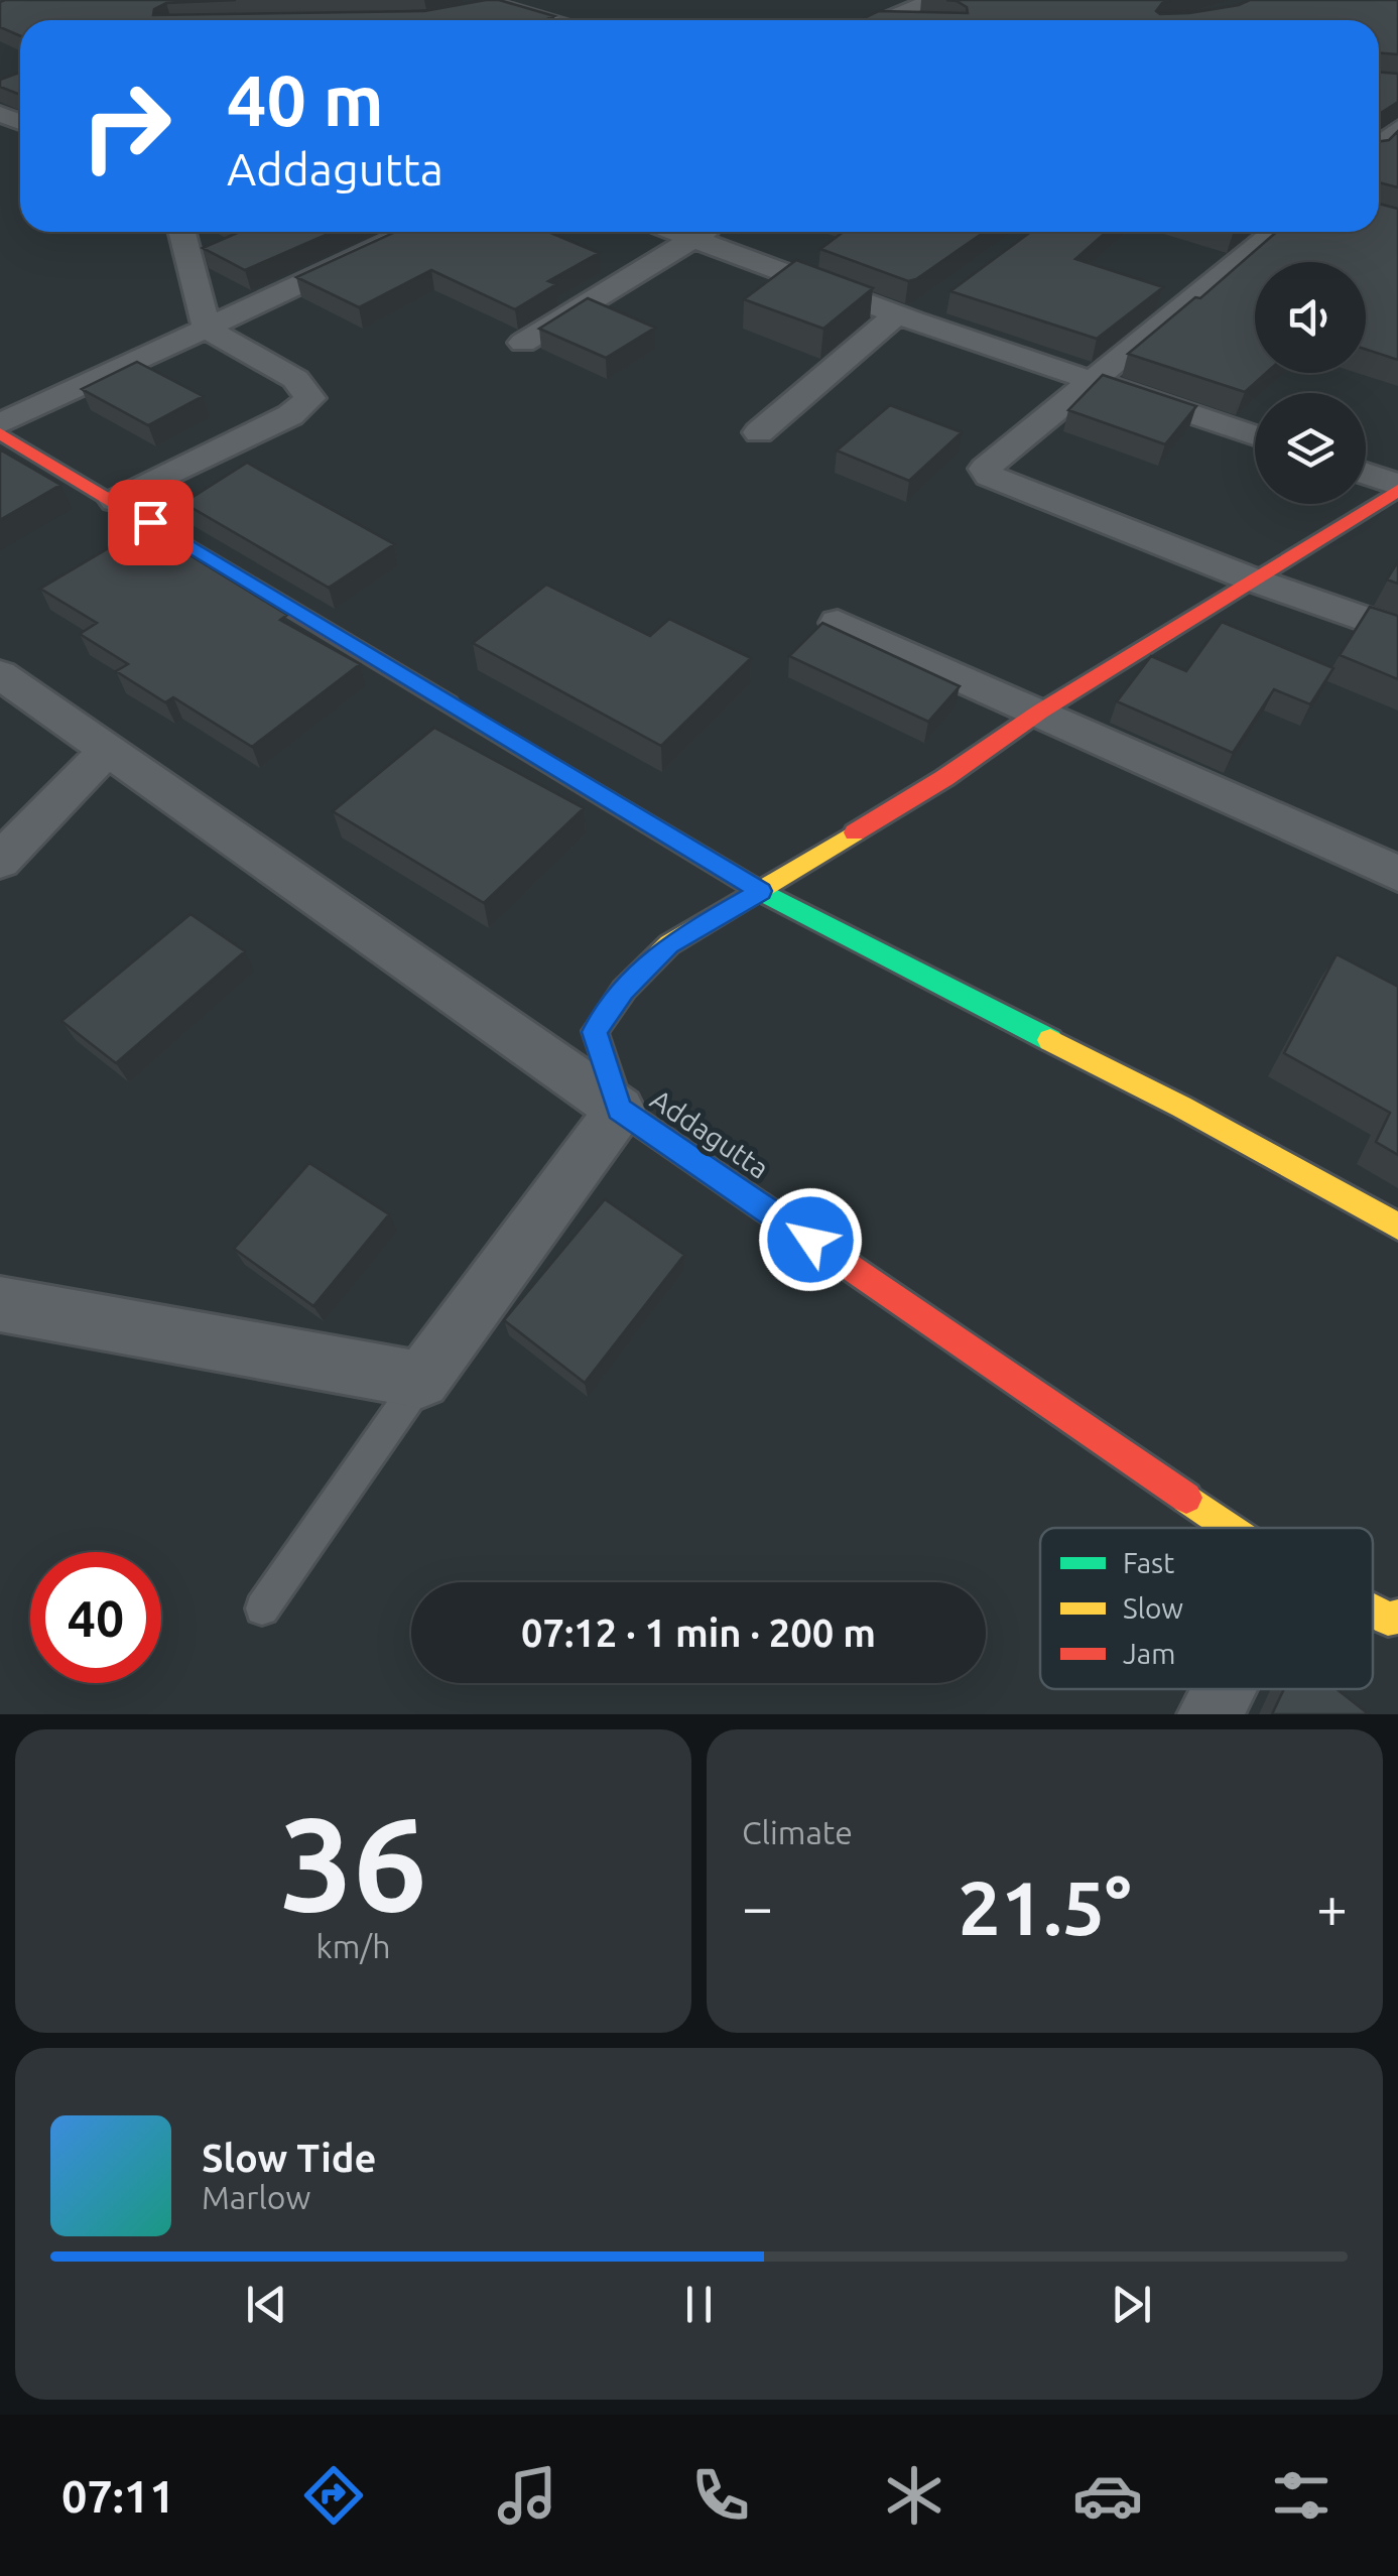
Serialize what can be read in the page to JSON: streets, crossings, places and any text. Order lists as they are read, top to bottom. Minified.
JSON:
{"streets":{"street":["Addagutta"]},"legend":["Fast","Slow","Jam"],"page":{"turn":["40 m","Addagutta"],"limit":"40","trip":"07:12 · 1 min · 200 m","tile":[["36","km/h"],"Climate"],"heat":["−","21.5°","+"],"song":["Slow Tide","Marlow"],"tabs":"07:11"}}
